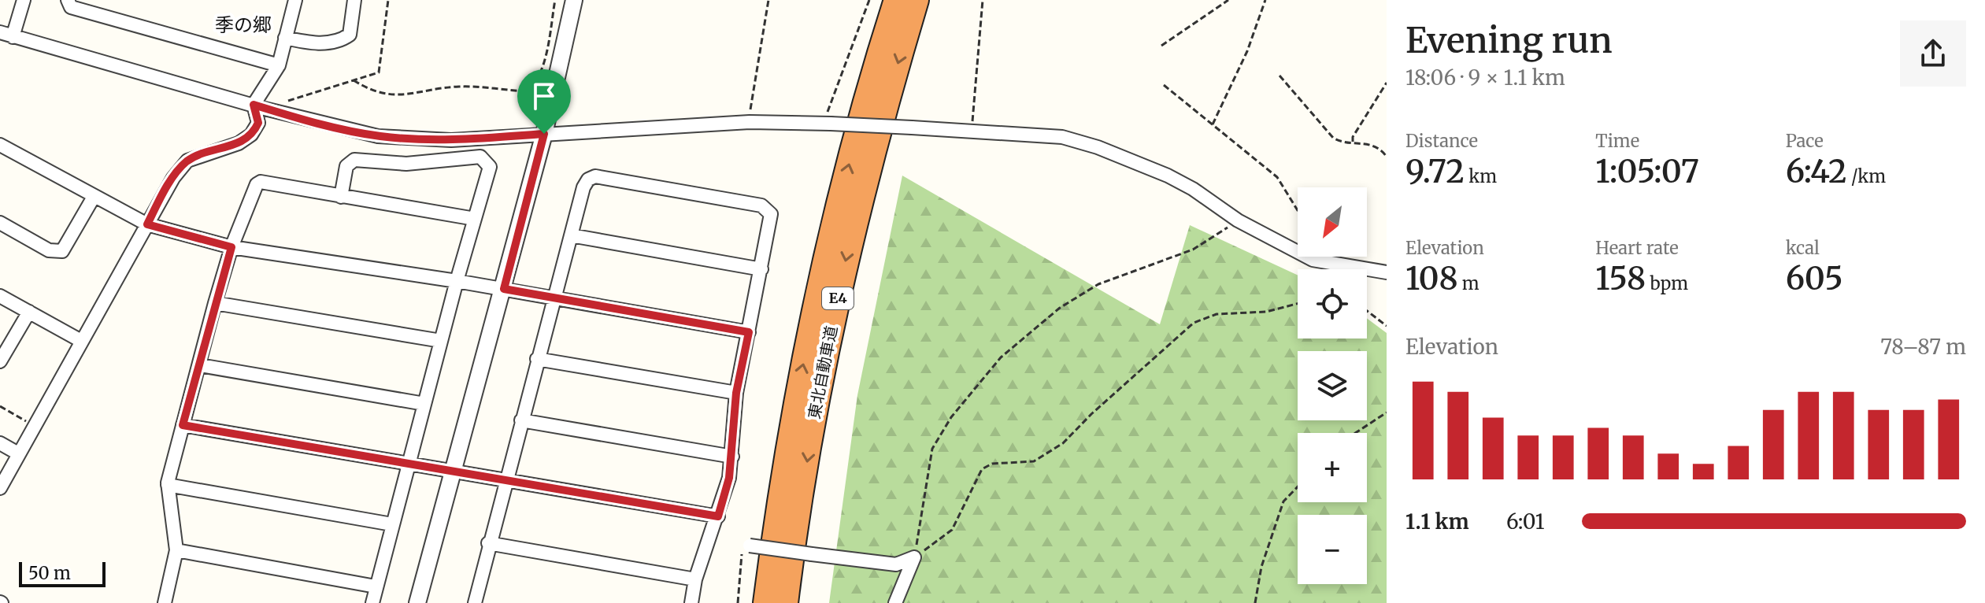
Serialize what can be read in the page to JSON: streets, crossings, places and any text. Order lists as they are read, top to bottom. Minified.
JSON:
{"streets":{"highway":["E4","東北自動車道"]},"districts":["季の郷"],"scale_bar":"50 m","north":"bottom left","page":{"heading":["Evening run","18:06 · 9 × 1.1 km"],"stats":[["Distance","9.72 km"],["Time","1:05:07"],["Pace","6:42 /km"],["Elevation","108 m"],["Heart rate","158 bpm"],["kcal","605"]],"map_buttons":["+","−"],"chart":["Elevation","78–87 m"],"list":[{"name":"1.1 km","note":"6:01"}],"scale":"50 m"}}
